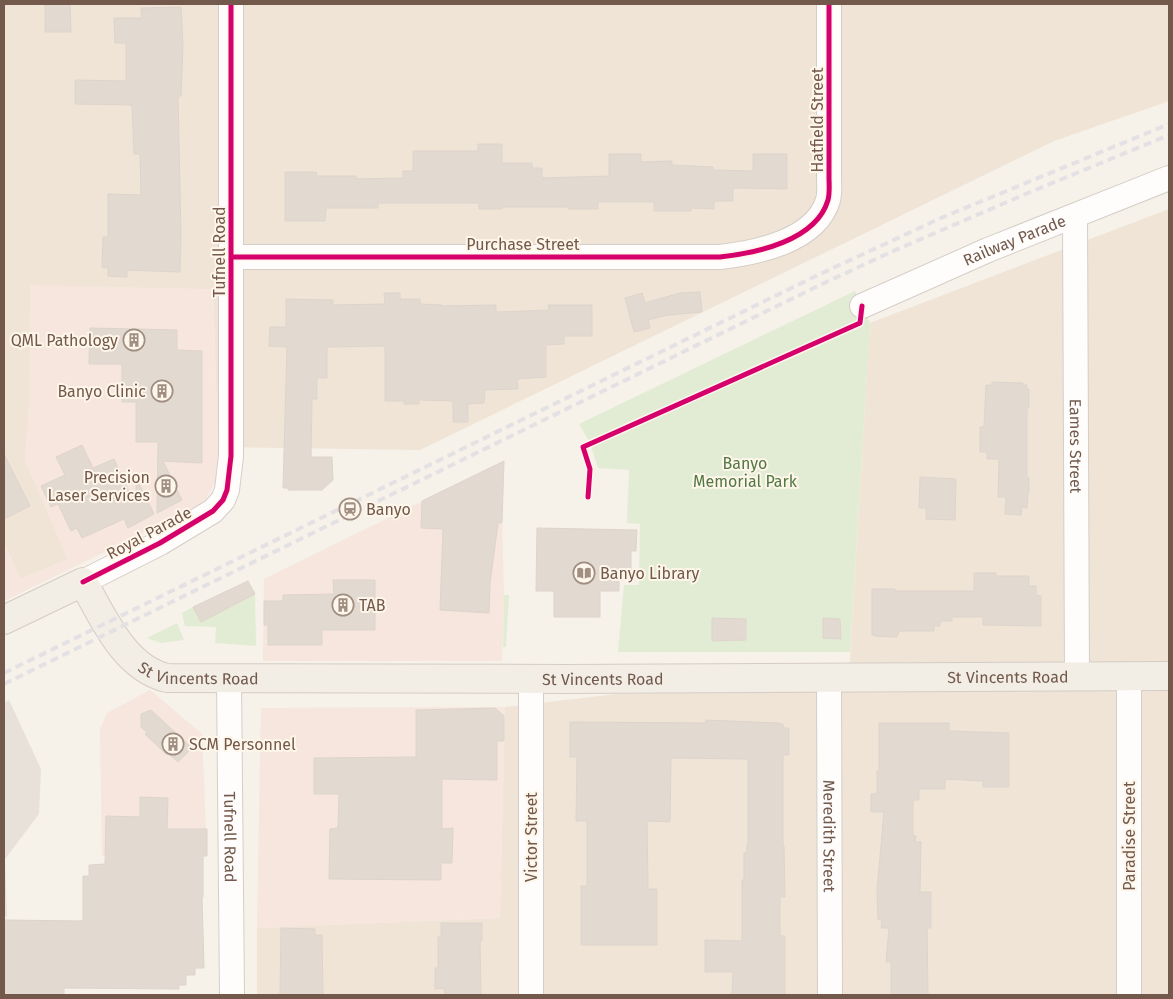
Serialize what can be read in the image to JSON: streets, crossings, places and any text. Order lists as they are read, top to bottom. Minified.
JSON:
{"streets":{"main road":["Royal Parade","St Vincents Road"],"street":["Hatfield Street","Railway Parade","Purchase Street","Tufnell Road","Eames Street","Meredith Street","Paradise Street","Victor Street"]},"crossings":[["Hatfield Street","Purchase Street"],["Railway Parade","Eames Street"],["Purchase Street","Tufnell Road"],["Tufnell Road","Royal Parade"],["Tufnell Road","St Vincents Road"],["Eames Street","St Vincents Road"],["Royal Parade","St Vincents Road"],["St Vincents Road","Meredith Street"],["St Vincents Road","Paradise Street"],["St Vincents Road","Victor Street"]],"parks":["Banyo Memorial Park"],"places":{"building":["QML Pathology","Banyo Clinic","Precision Laser Services","TAB","SCM Personnel"],"station":["Banyo"],"library":["Banyo Library"]}}
